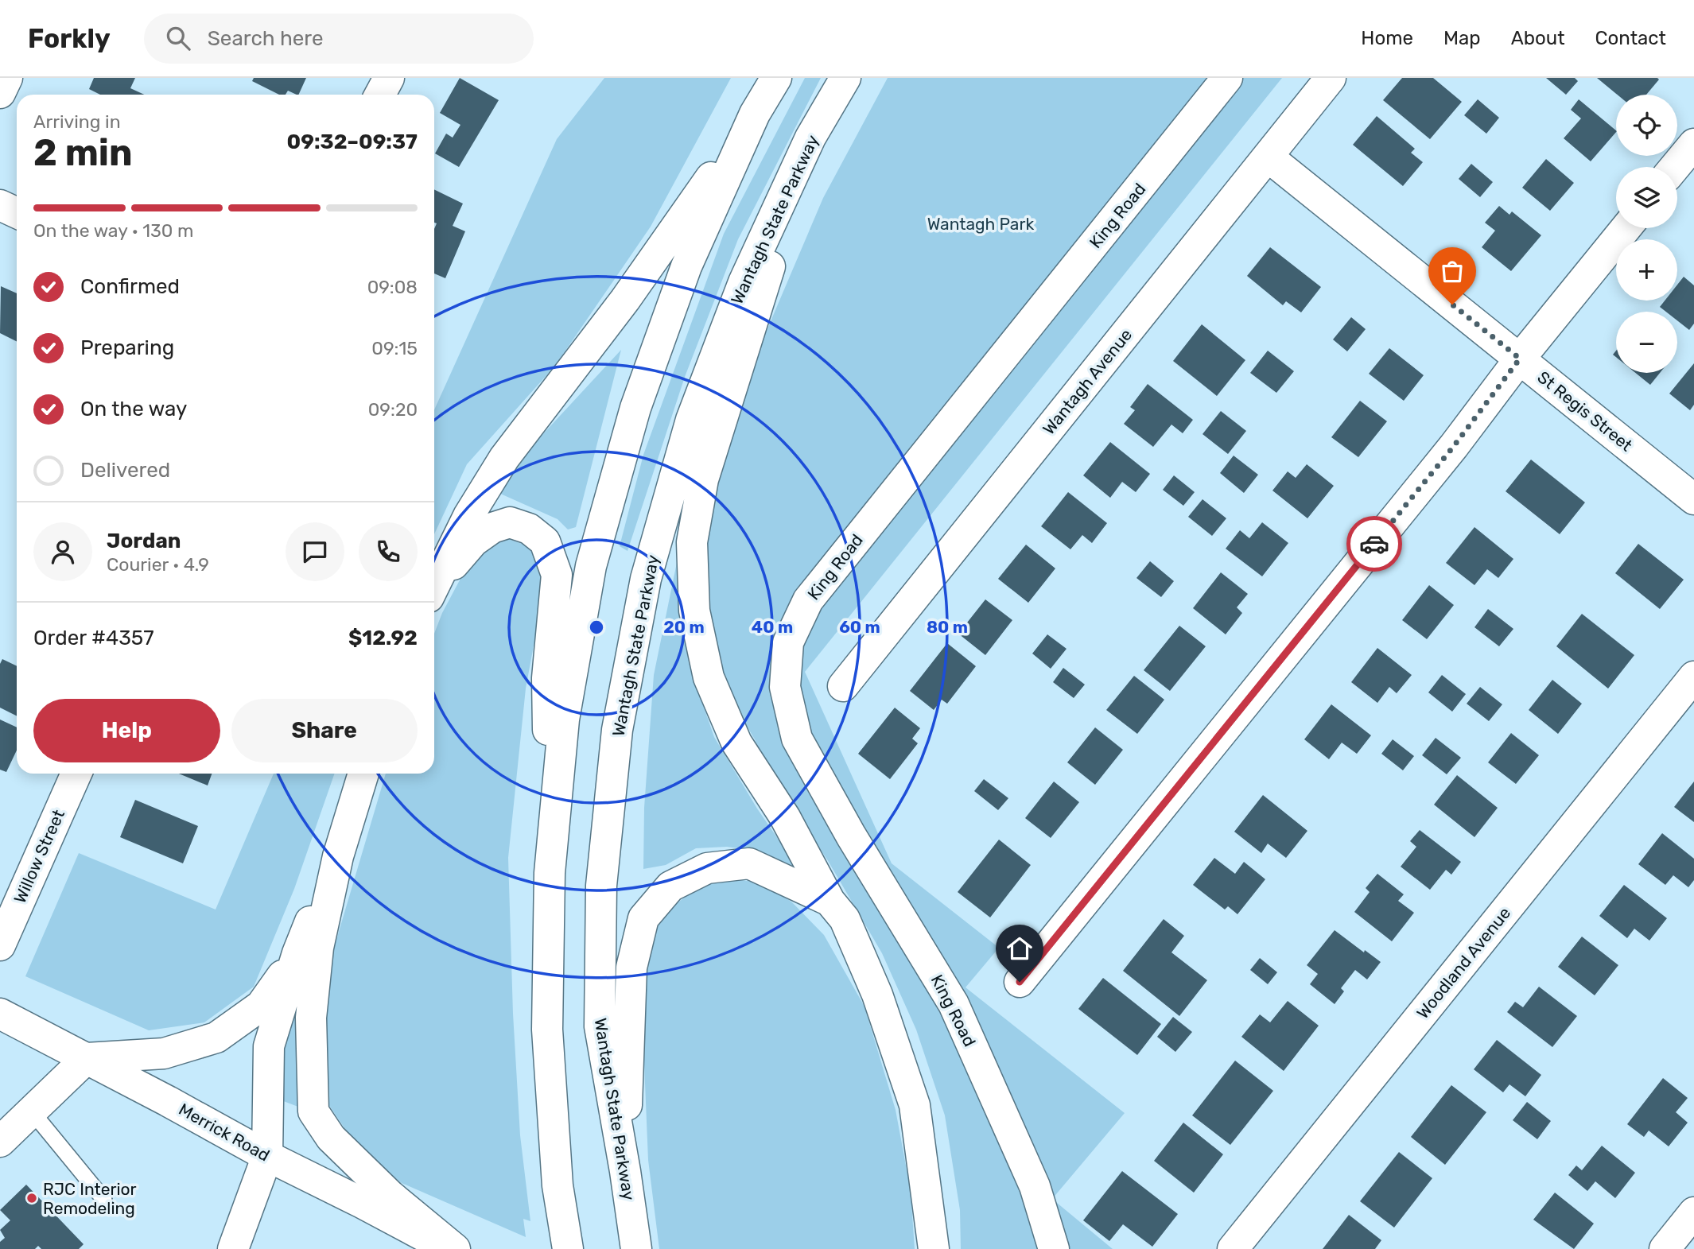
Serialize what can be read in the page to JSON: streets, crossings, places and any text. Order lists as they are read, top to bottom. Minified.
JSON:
{"streets":{"main road":["King Road","Wantagh State Parkway","Wantagh Avenue","St Regis Street","Willow Street","Woodland Avenue","Merrick Road"]},"crossings":[["Wantagh Avenue","St Regis Street"]],"parks":["Wantagh Park"],"places":["RJC Interior Remodeling"],"page":{"header":"Forkly","search":"Search here","nav":["Home","Map","About","Contact"],"map_buttons":["+","−"],"heading":["2 min","Arriving in","09:32–09:37"],"panel":["Jordan","Courier · 4.9","Order #4357","$12.92"],"bar":"On the way · 130 m","list":[["Confirmed","09:08"],["Preparing","09:15"],["On the way","09:20"],"Delivered"],"buttons":["Help","Share"]},"rings":["20 m","40 m","60 m","80 m"]}
